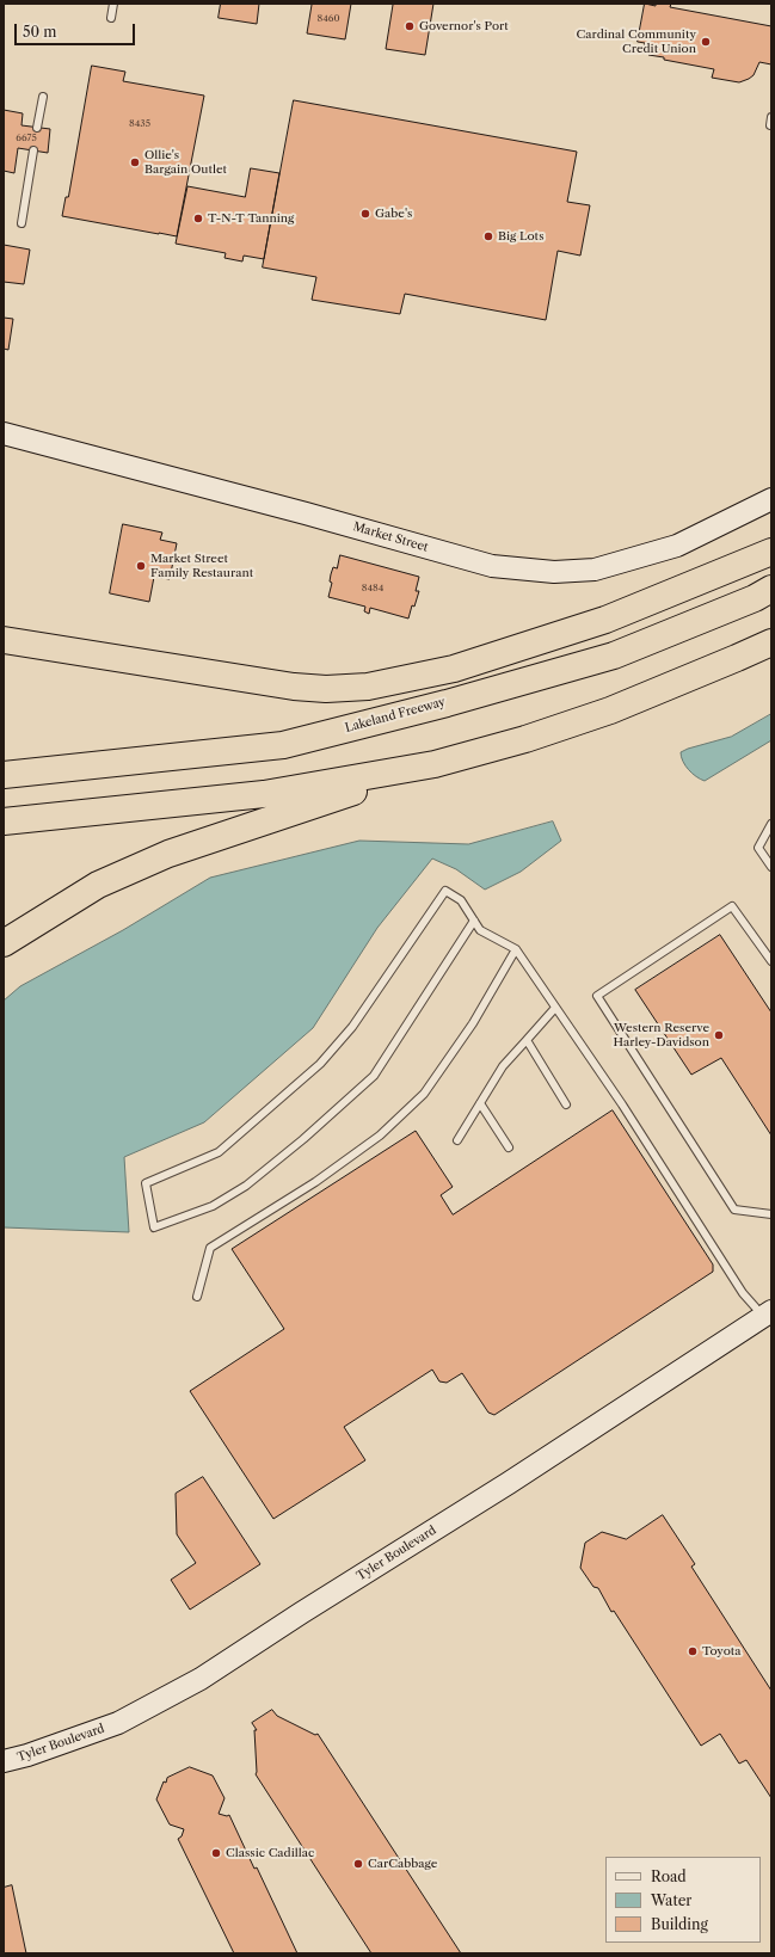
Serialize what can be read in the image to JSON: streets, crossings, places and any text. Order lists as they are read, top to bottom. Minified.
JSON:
{"streets":{"highway":["Lakeland Freeway"],"street":["Market Street","Tyler Boulevard"]},"places":["Governor's Port","Cardinal Community Credit Union","Ollie's Bargain Outlet","Gabe's","T-N-T Tanning","Big Lots","Market Street Family Restaurant","Western Reserve Harley-Davidson","Toyota","Classic Cadillac","CarCabbage"],"house_numbers":["8460","8435","6675","8484"],"legend":["Road","Water","Building"],"scale_bar":"50 m"}
